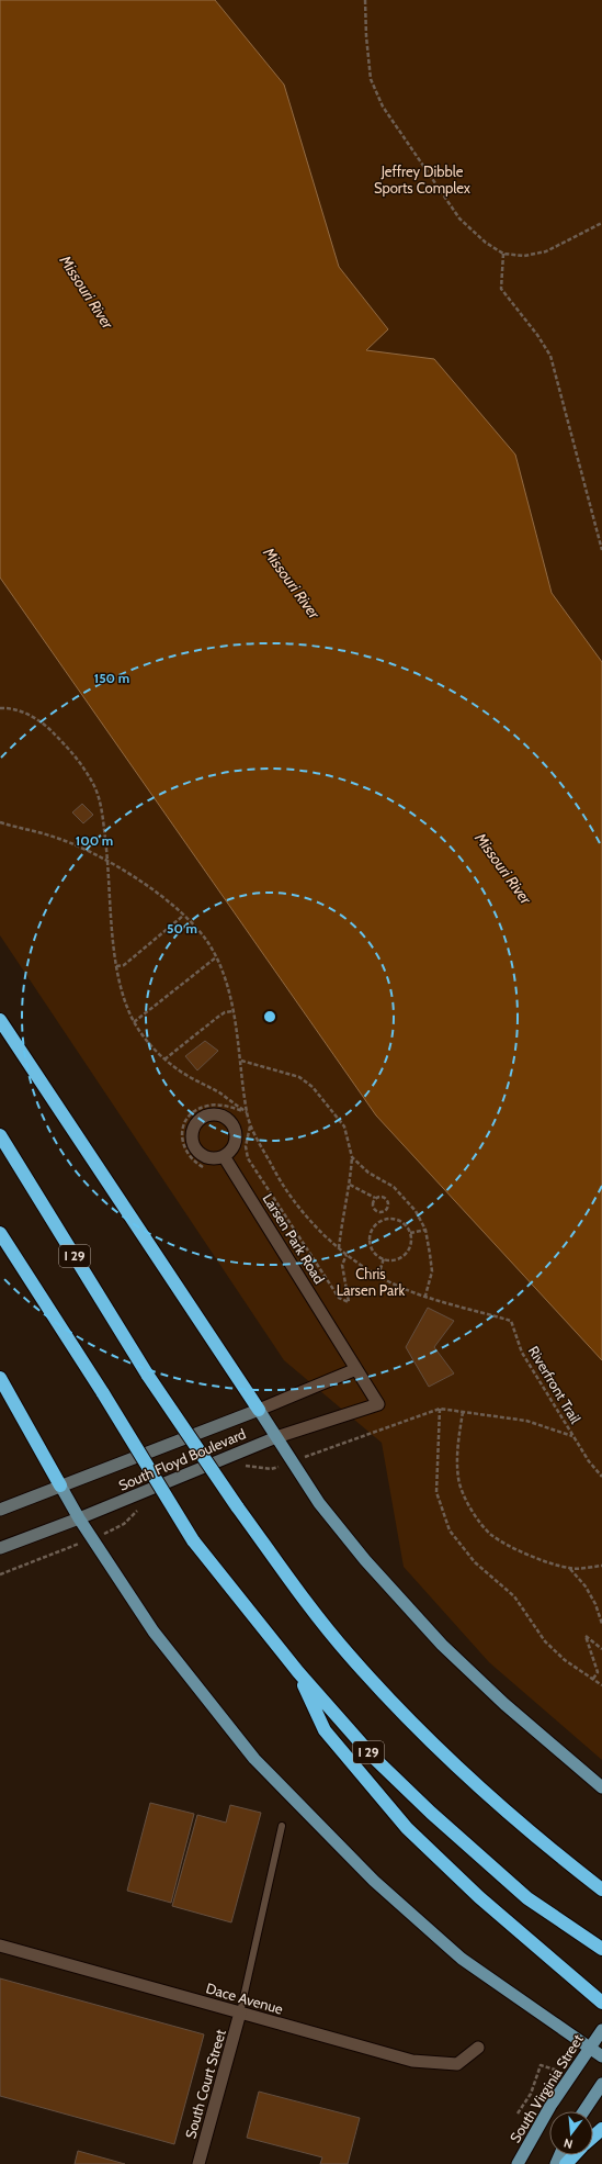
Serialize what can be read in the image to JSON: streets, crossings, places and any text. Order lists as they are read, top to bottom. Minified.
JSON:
{"streets":{"highway":["I 29"],"main road":["South Floyd Boulevard","South Virginia Street"],"street":["Larsen Park Road","Dace Avenue","South Court Street"],"path":["Riverfront Trail"]},"crossings":[["Larsen Park Road","South Floyd Boulevard"],["Dace Avenue","South Court Street"]],"water":["Missouri River"],"parks":["Jeffrey Dibble Sports Complex","Chris Larsen Park"],"north":"bottom","rings":["150 m","100 m","50 m"]}
